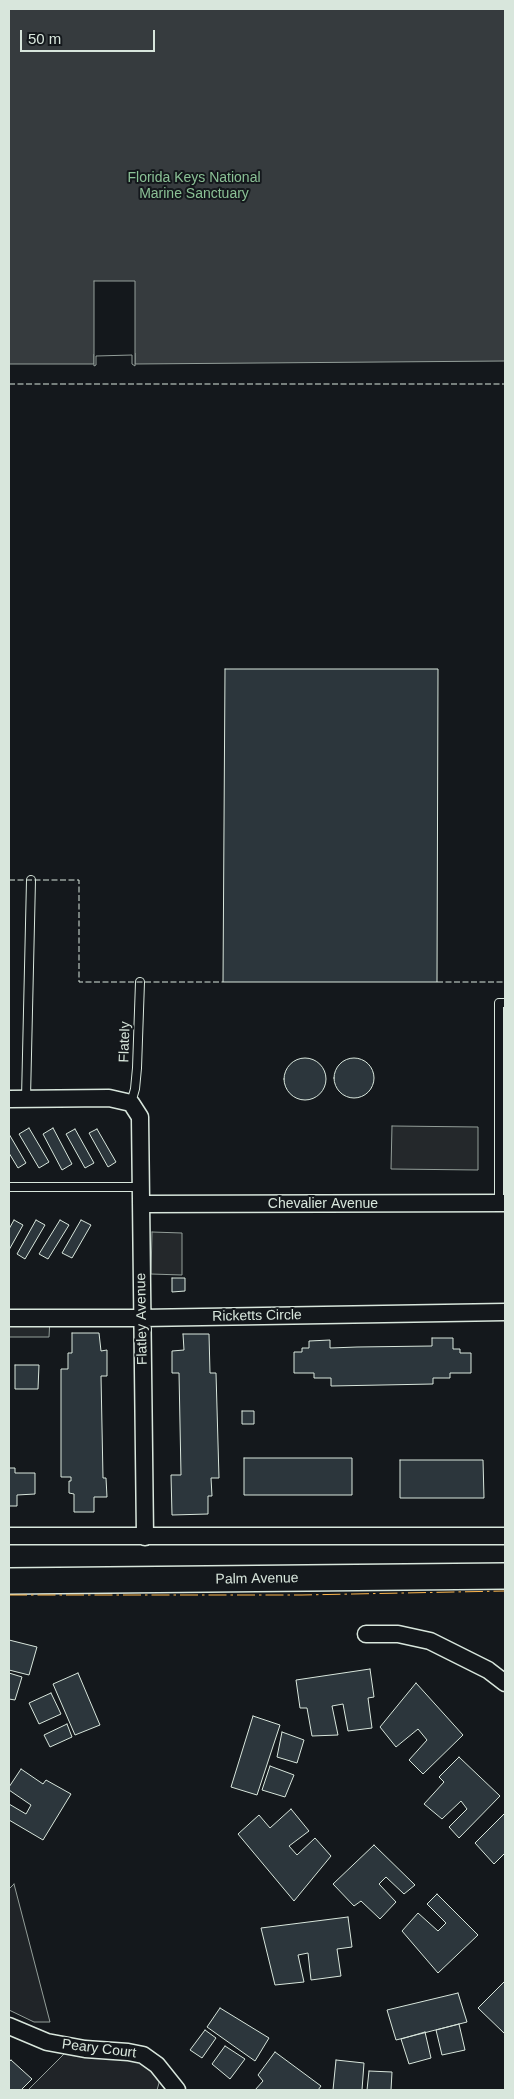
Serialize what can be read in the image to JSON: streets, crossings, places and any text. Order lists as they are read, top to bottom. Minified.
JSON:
{"streets":{"main road":["Palm Avenue"],"street":["Chevalier Avenue","Ricketts Circle","Flatley Avenue","Peary Court"],"lane":["Flately"]},"crossings":[["Flately","Flatley Avenue"],["Chevalier Avenue","Flatley Avenue"],["Ricketts Circle","Flatley Avenue"]],"parks":["Florida Keys National Marine Sanctuary"],"scale_bar":"50 m"}
